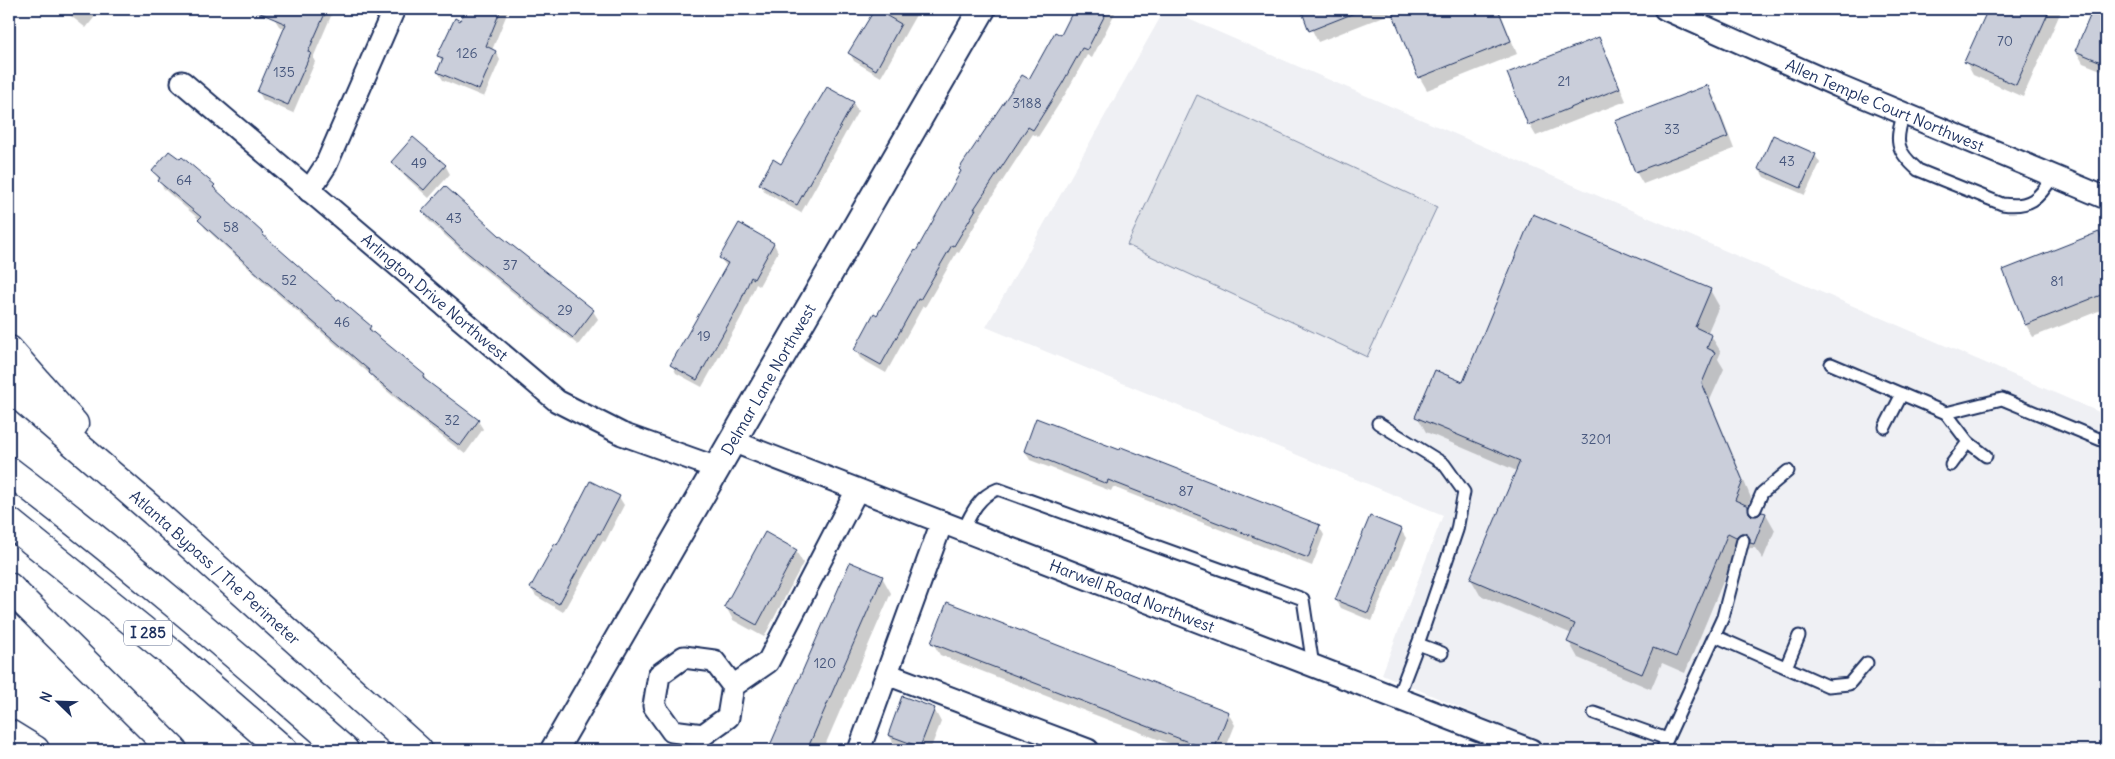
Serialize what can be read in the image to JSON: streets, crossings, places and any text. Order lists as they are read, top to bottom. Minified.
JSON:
{"streets":{"highway":["Atlanta Bypass / The Perimeter","I 285"],"street":["Allen Temple Court Northwest","Arlington Drive Northwest","Delmar Lane Northwest","Harwell Road Northwest"]},"crossings":[["Arlington Drive Northwest","Delmar Lane Northwest"],["Delmar Lane Northwest","Harwell Road Northwest"]],"house_numbers":["70","126","135","21","3188","33","43","49","64","43","58","37","52","81","29","46","19","32","3201","87","120"],"north":"top left"}
